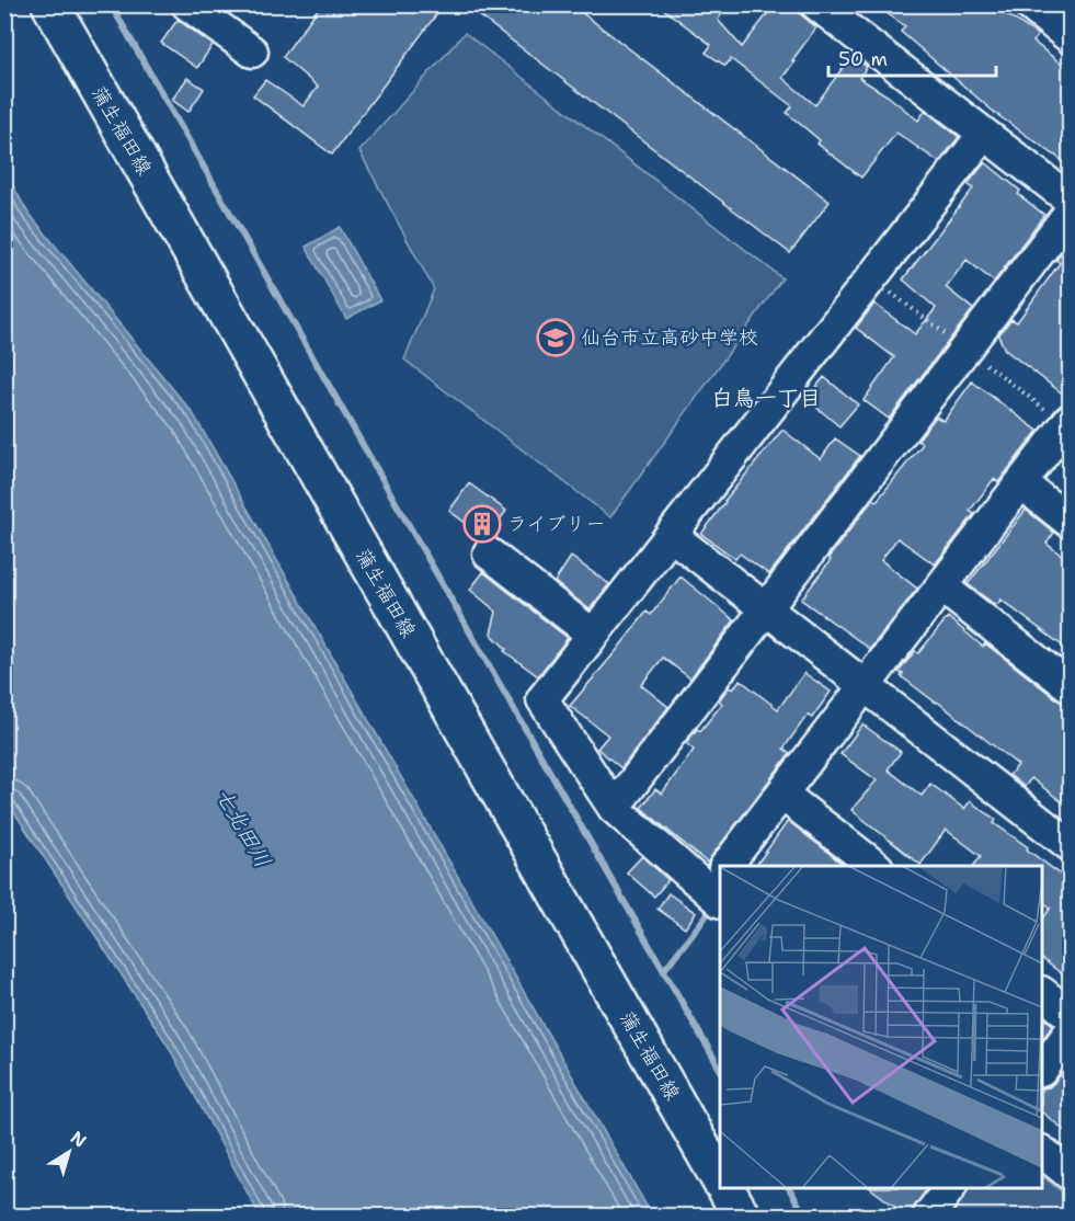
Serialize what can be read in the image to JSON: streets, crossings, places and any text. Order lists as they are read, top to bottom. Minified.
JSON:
{"streets":{"main road":["蒲生福田線"]},"districts":["白鳥一丁目"],"water":["七北田川"],"places":{"school or university":["仙台市立高砂中学校"],"building":["ライブリー"]},"scale_bar":"50 m","north":"top right"}
